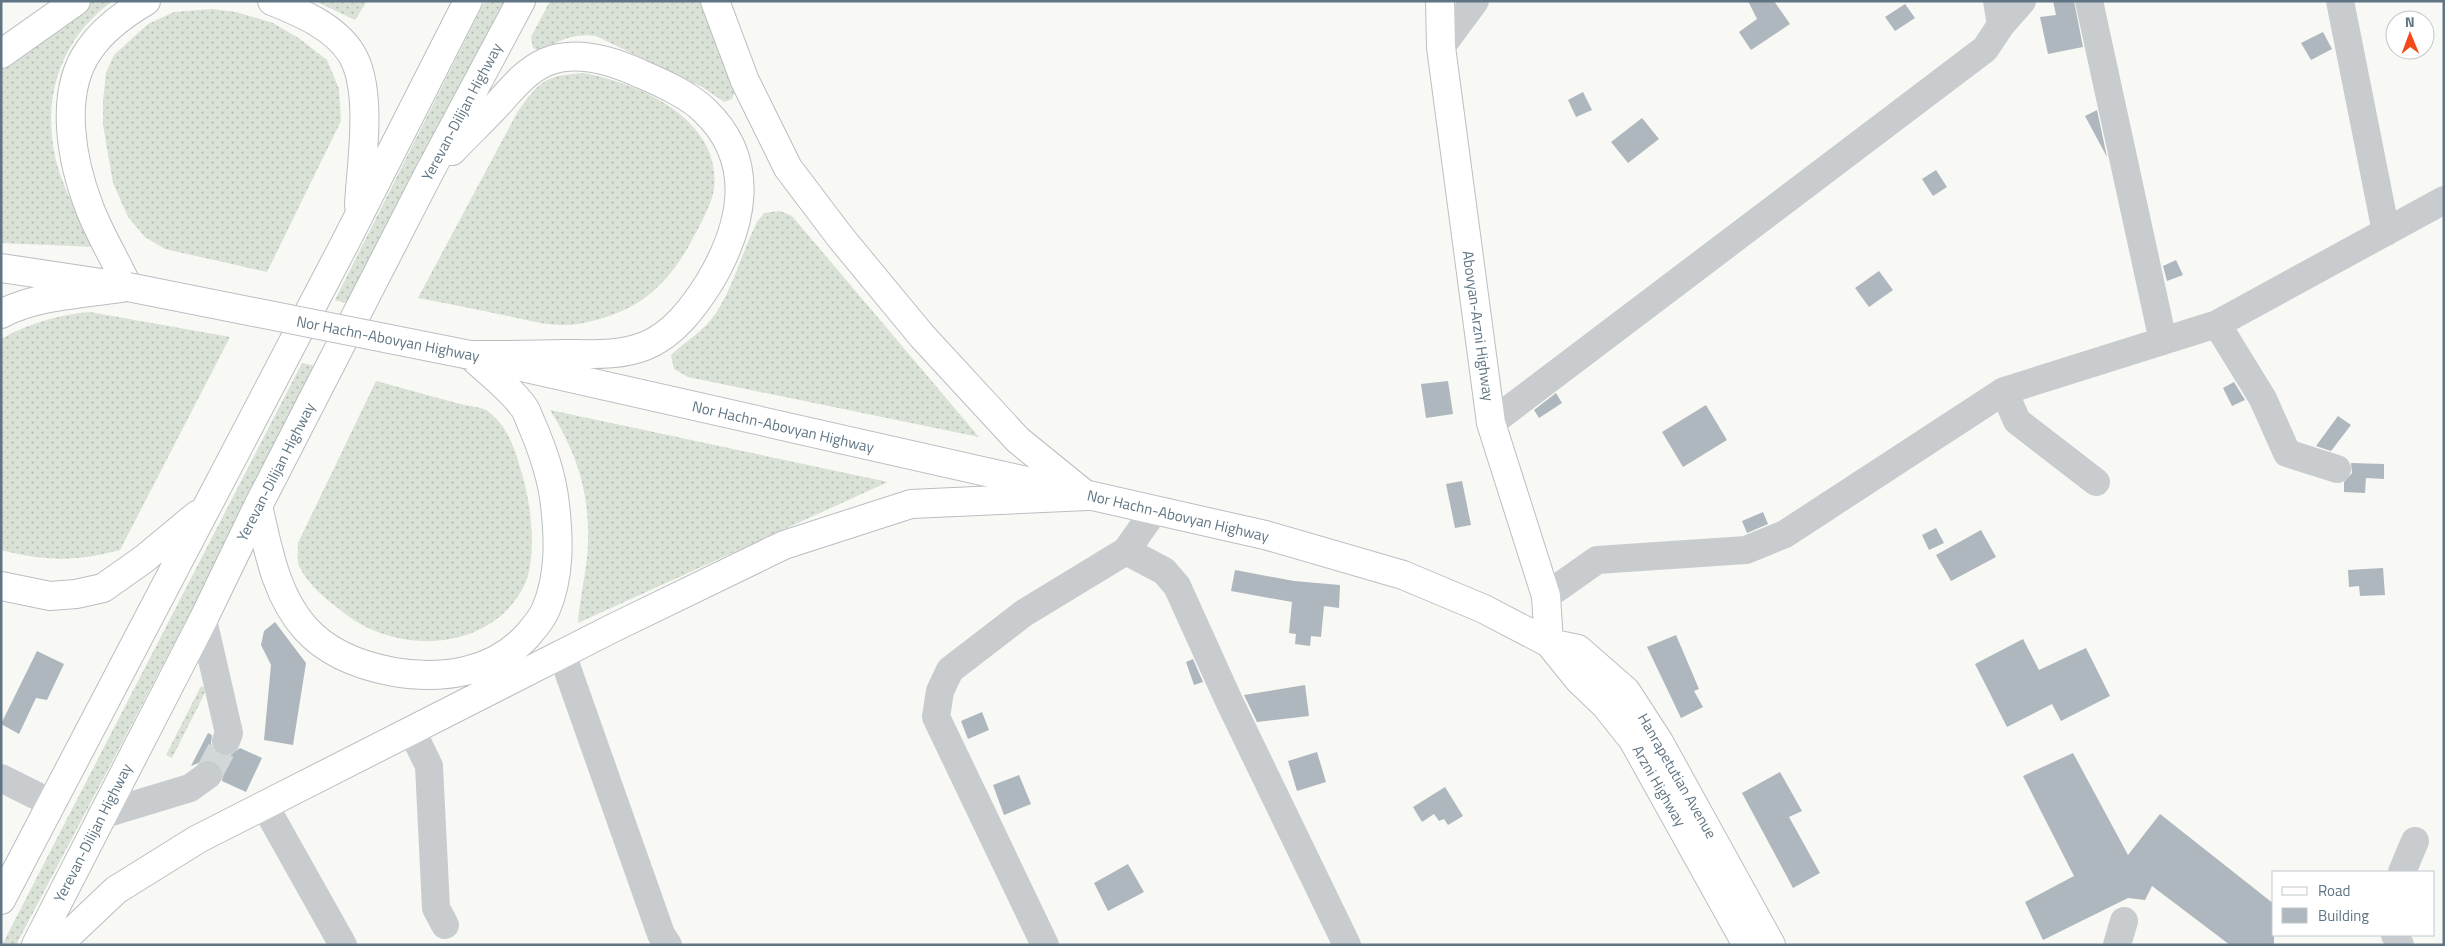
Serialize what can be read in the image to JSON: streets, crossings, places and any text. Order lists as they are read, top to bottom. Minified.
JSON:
{"streets":{"main road":["Yerevan-Dilijan Highway","Abovyan-Arzni Highway","Nor Hachn-Abovyan Highway","Hanrapetutian Avenue","Arzni Highway"]},"crossings":[["Abovyan-Arzni Highway","Nor Hachn-Abovyan Highway"],["Abovyan-Arzni Highway","Hanrapetutian Avenue"],["Abovyan-Arzni Highway","Arzni Highway"],["Nor Hachn-Abovyan Highway","Hanrapetutian Avenue"],["Nor Hachn-Abovyan Highway","Arzni Highway"],["Hanrapetutian Avenue","Arzni Highway"]],"legend":["Road","Building"],"north":"top"}
